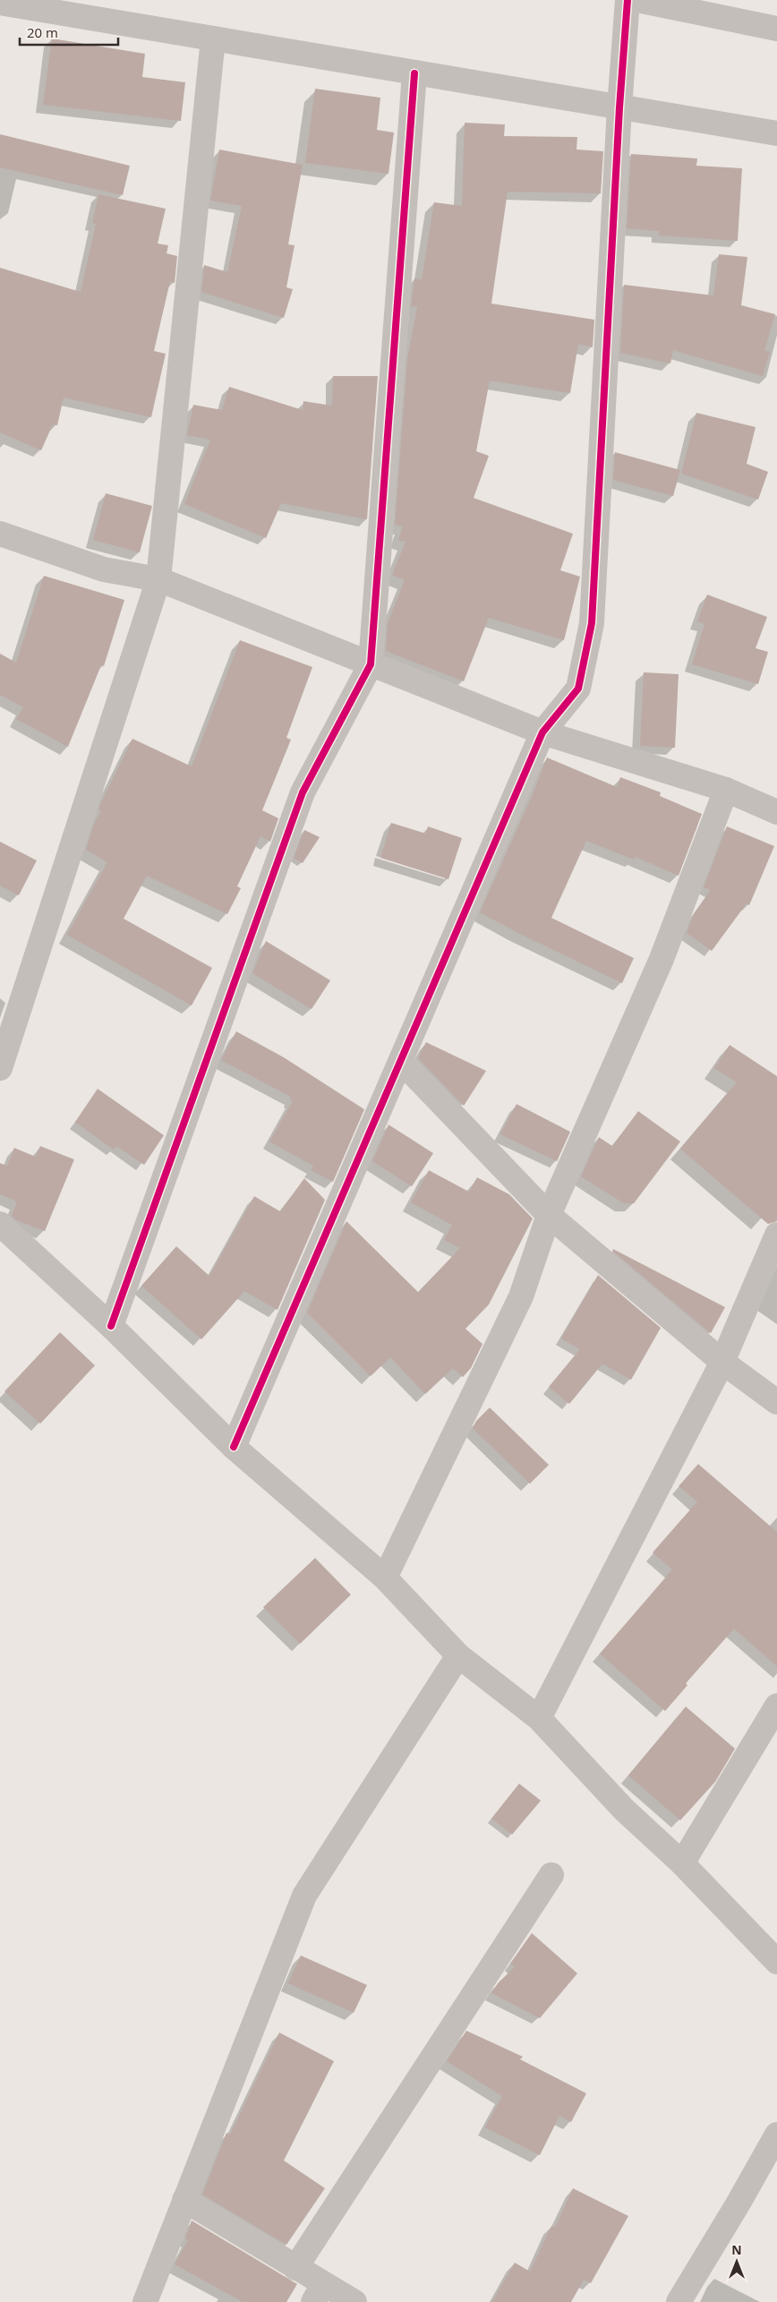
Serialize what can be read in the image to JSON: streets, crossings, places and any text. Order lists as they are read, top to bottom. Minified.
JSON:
{"scale_bar":"20 m","north":"top"}
